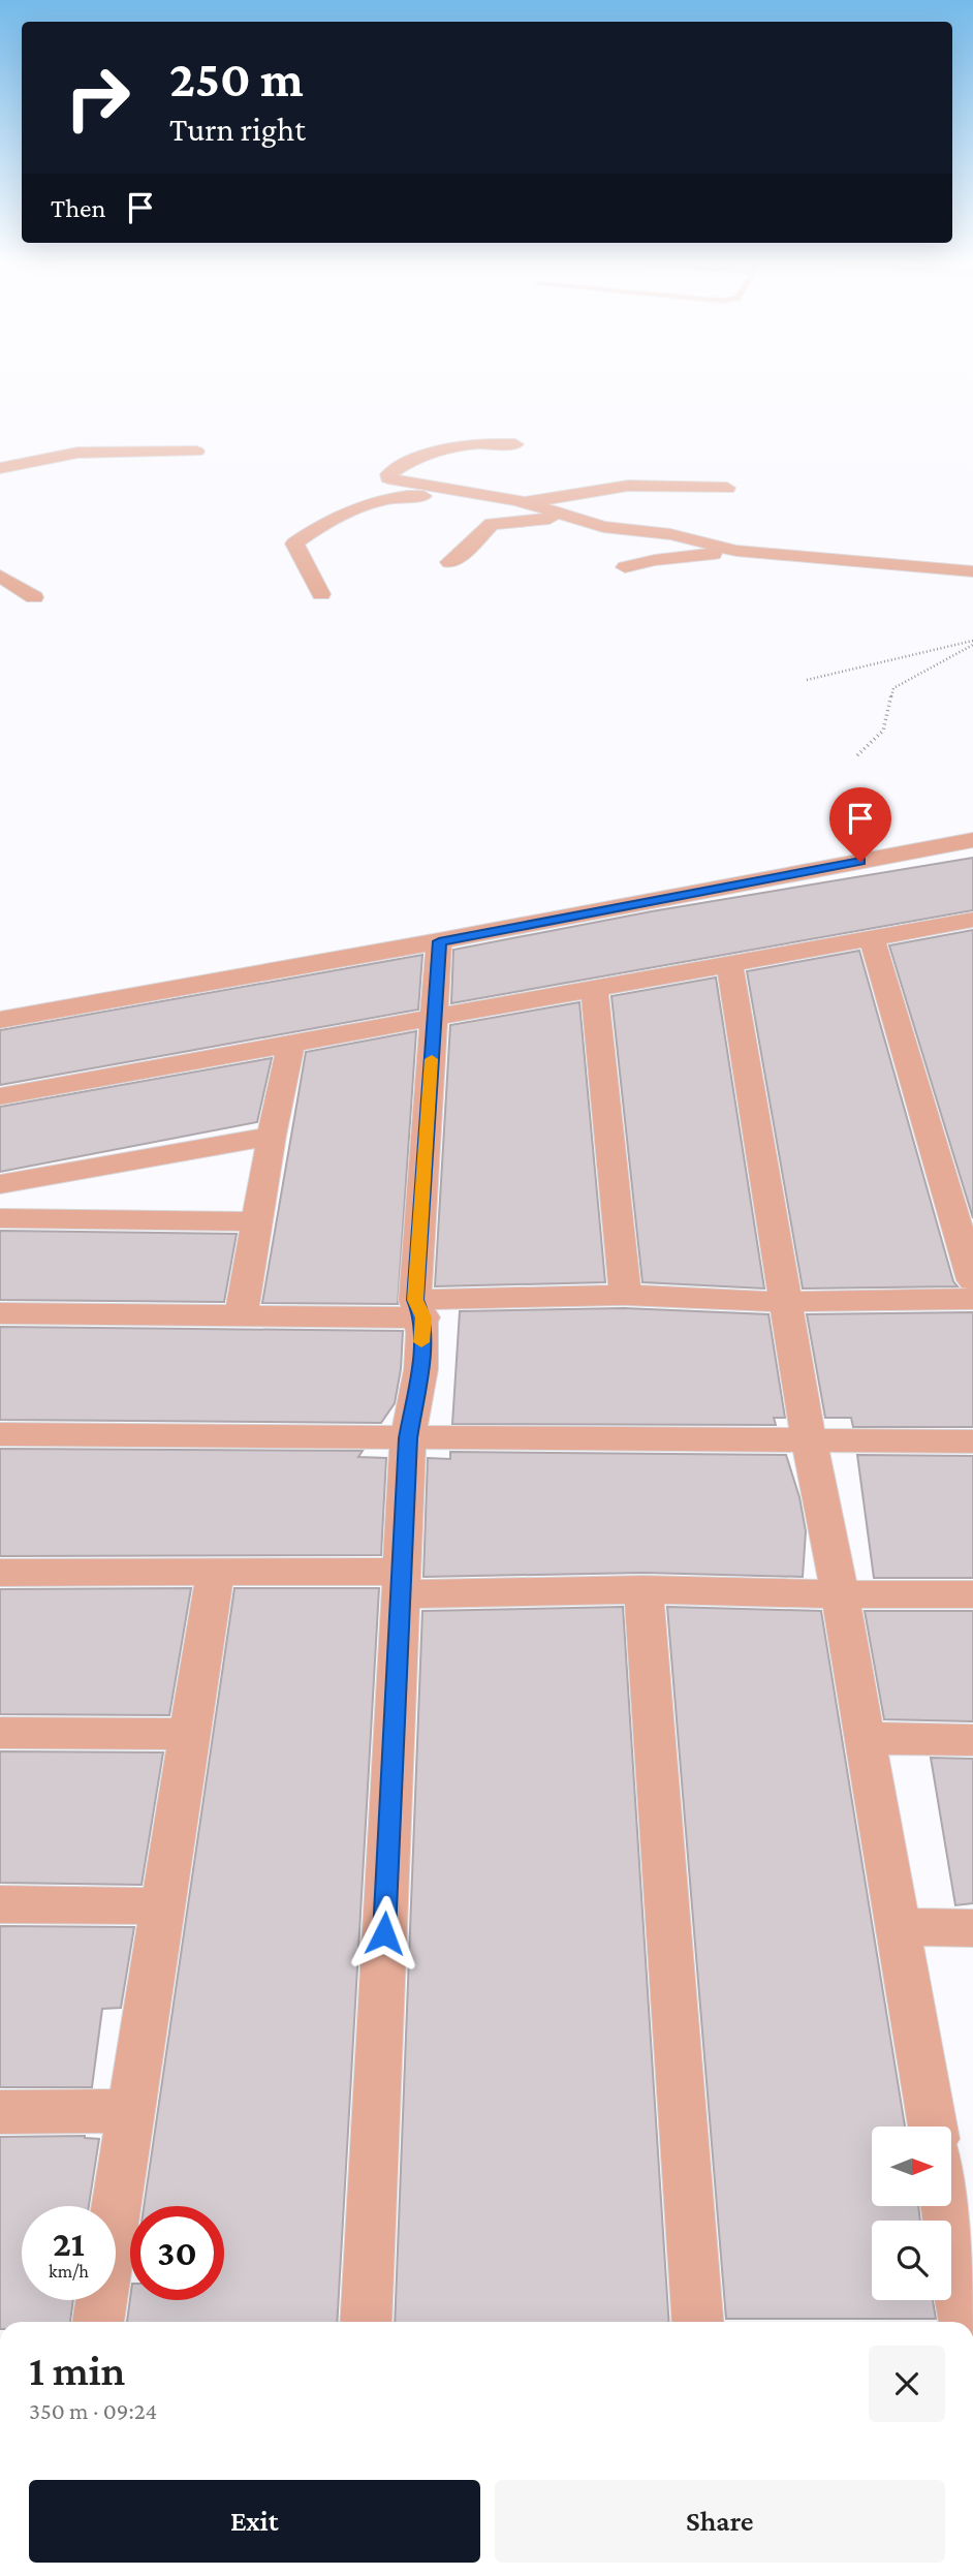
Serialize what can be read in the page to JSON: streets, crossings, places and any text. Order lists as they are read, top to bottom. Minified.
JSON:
{"north":"right","page":{"turn":["250 m","Turn right"],"then":"Then","speed":"21 km/h","limit":"30","heading":["1 min","350 m · 09:24"],"buttons":["Exit","Share"]}}
